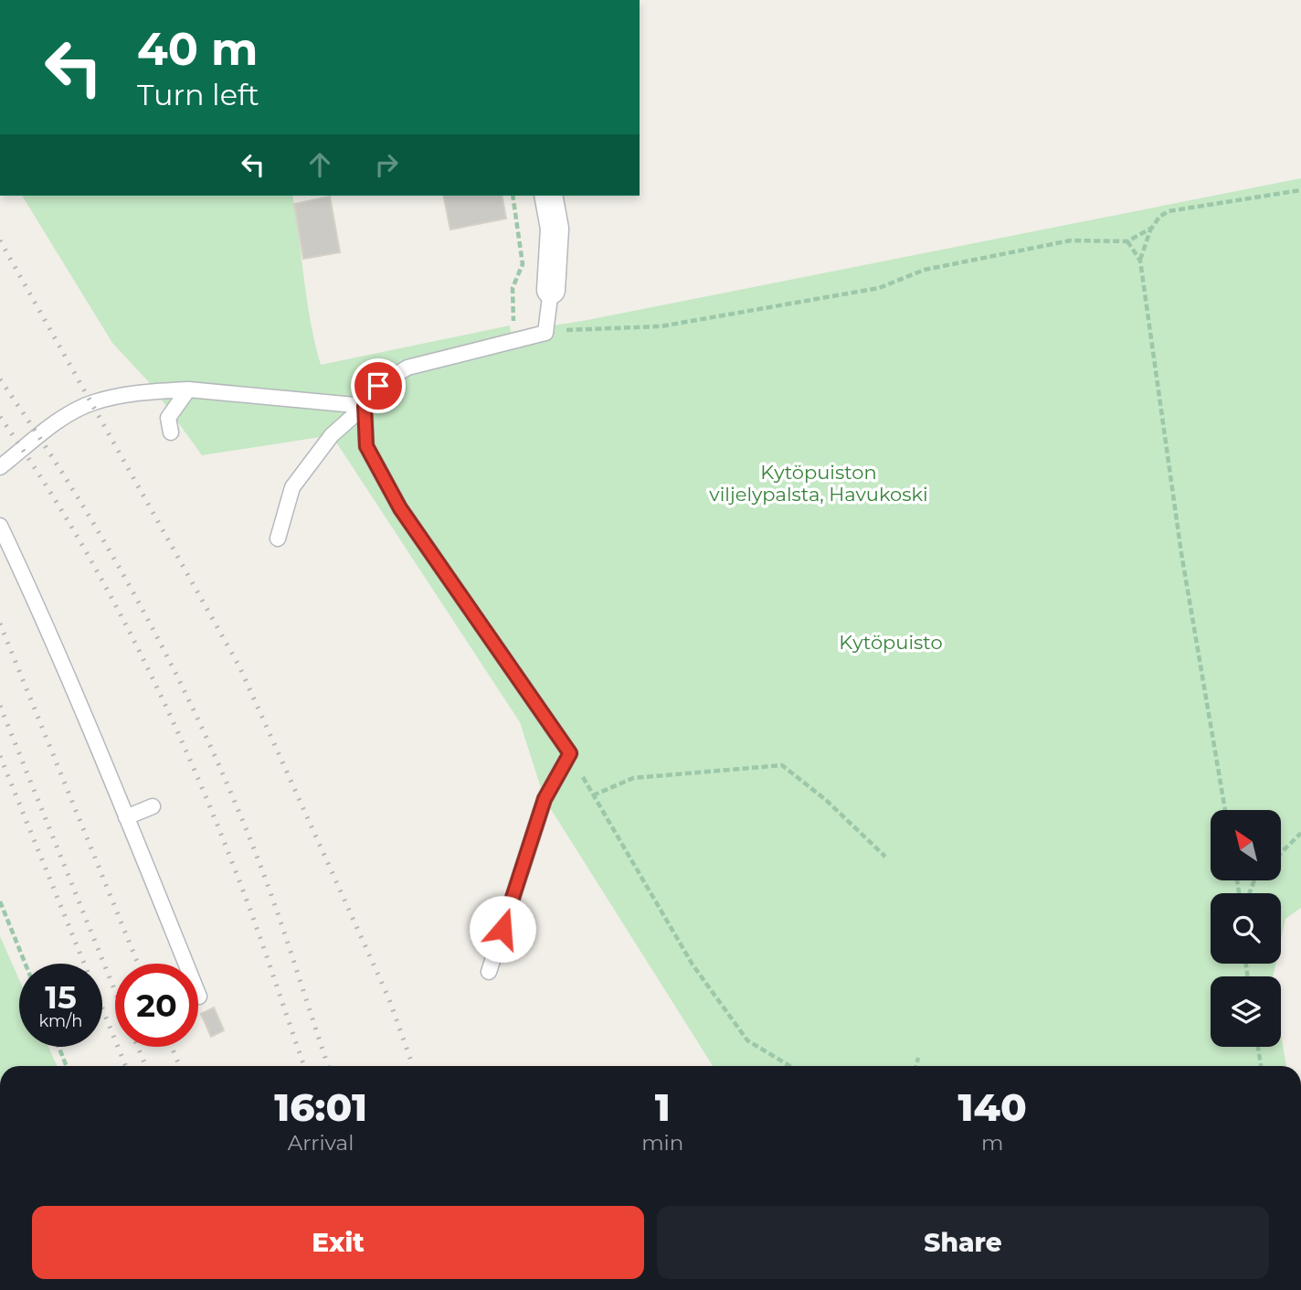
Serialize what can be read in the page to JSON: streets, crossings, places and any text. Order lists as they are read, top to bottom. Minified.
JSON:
{"parks":["Kytöpuiston viljelypalsta, Havukoski","Kytöpuisto"],"north":"top left","page":{"turn":["40 m","Turn left"],"speed":"15 km/h","limit":"20","eta":["16:01","Arrival","1","min","140","m"],"buttons":["Exit","Share"]}}
